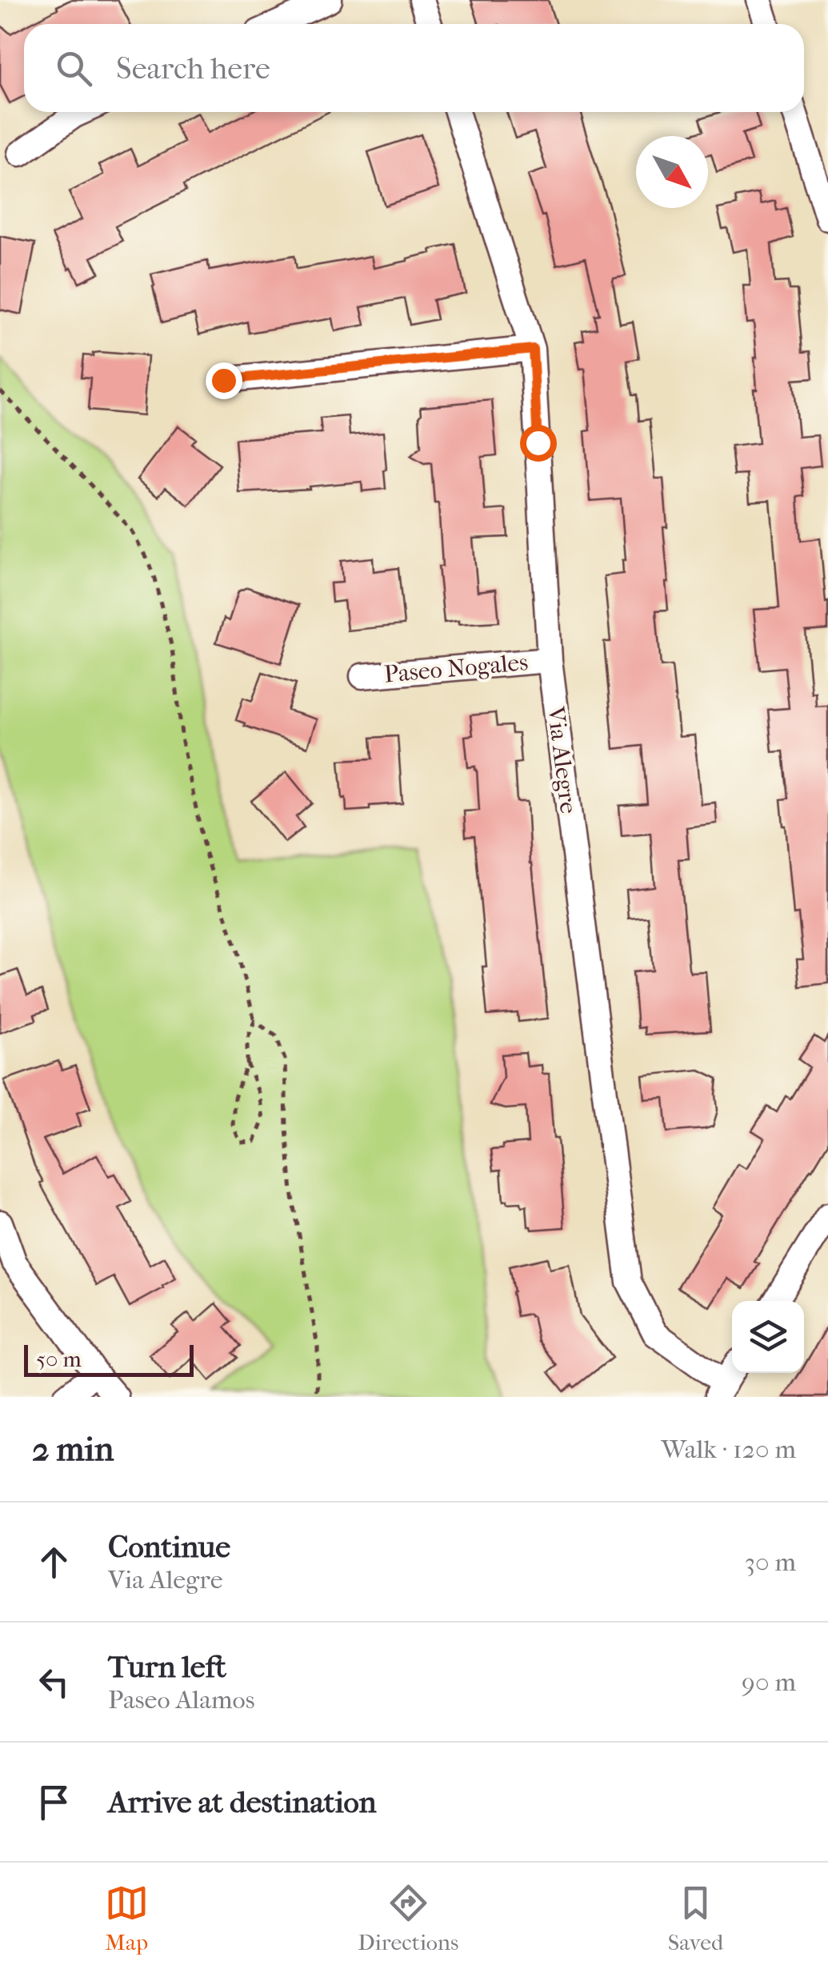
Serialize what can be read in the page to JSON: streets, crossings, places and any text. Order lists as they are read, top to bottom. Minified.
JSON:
{"streets":{"street":["Paseo Nogales","Via Alegre"]},"crossings":[["Paseo Nogales","Via Alegre"]],"scale_bar":"50 m","north":"bottom right","page":{"search":"Search here","scale":"50 m","heading":["2 min","Walk · 120 m"],"list":[["Continue","Via Alegre","30 m"],["Turn left","Paseo Alamos","90 m"],"Arrive at destination"],"nav":["Map","Directions","Saved"]}}
